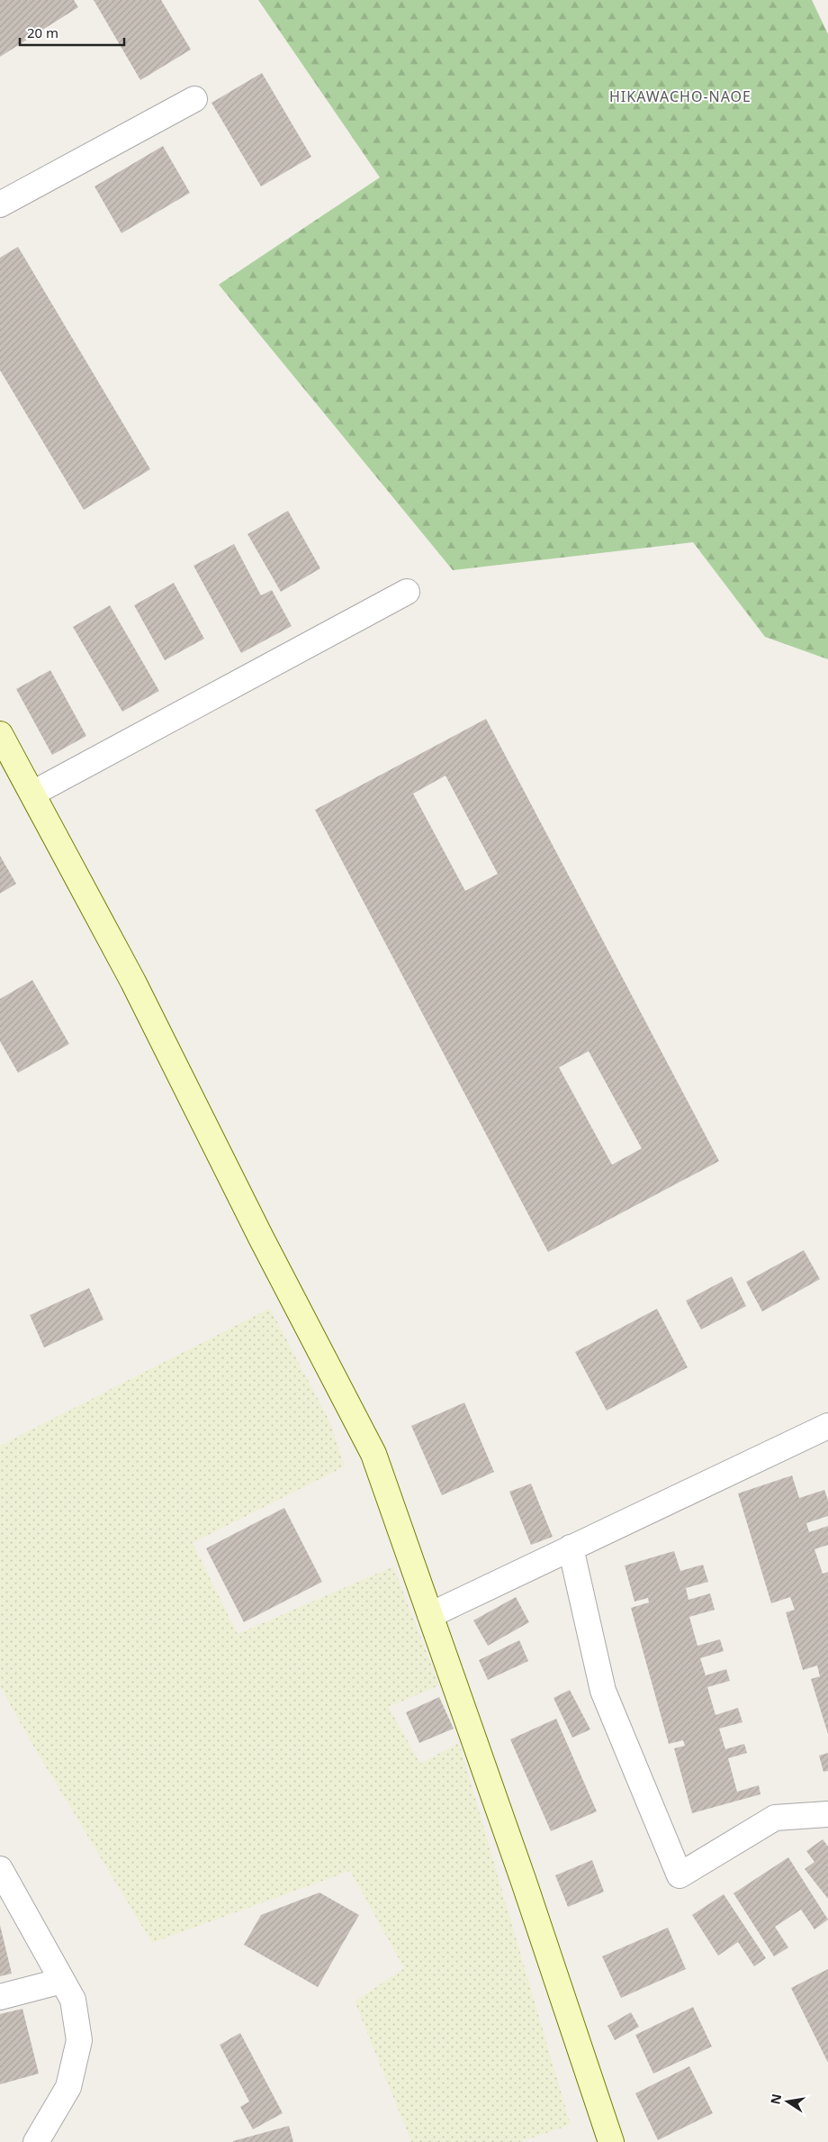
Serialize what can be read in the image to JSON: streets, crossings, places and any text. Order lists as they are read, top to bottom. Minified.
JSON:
{"districts":["HIKAWACHO-NAOE"],"scale_bar":"20 m","north":"left"}
